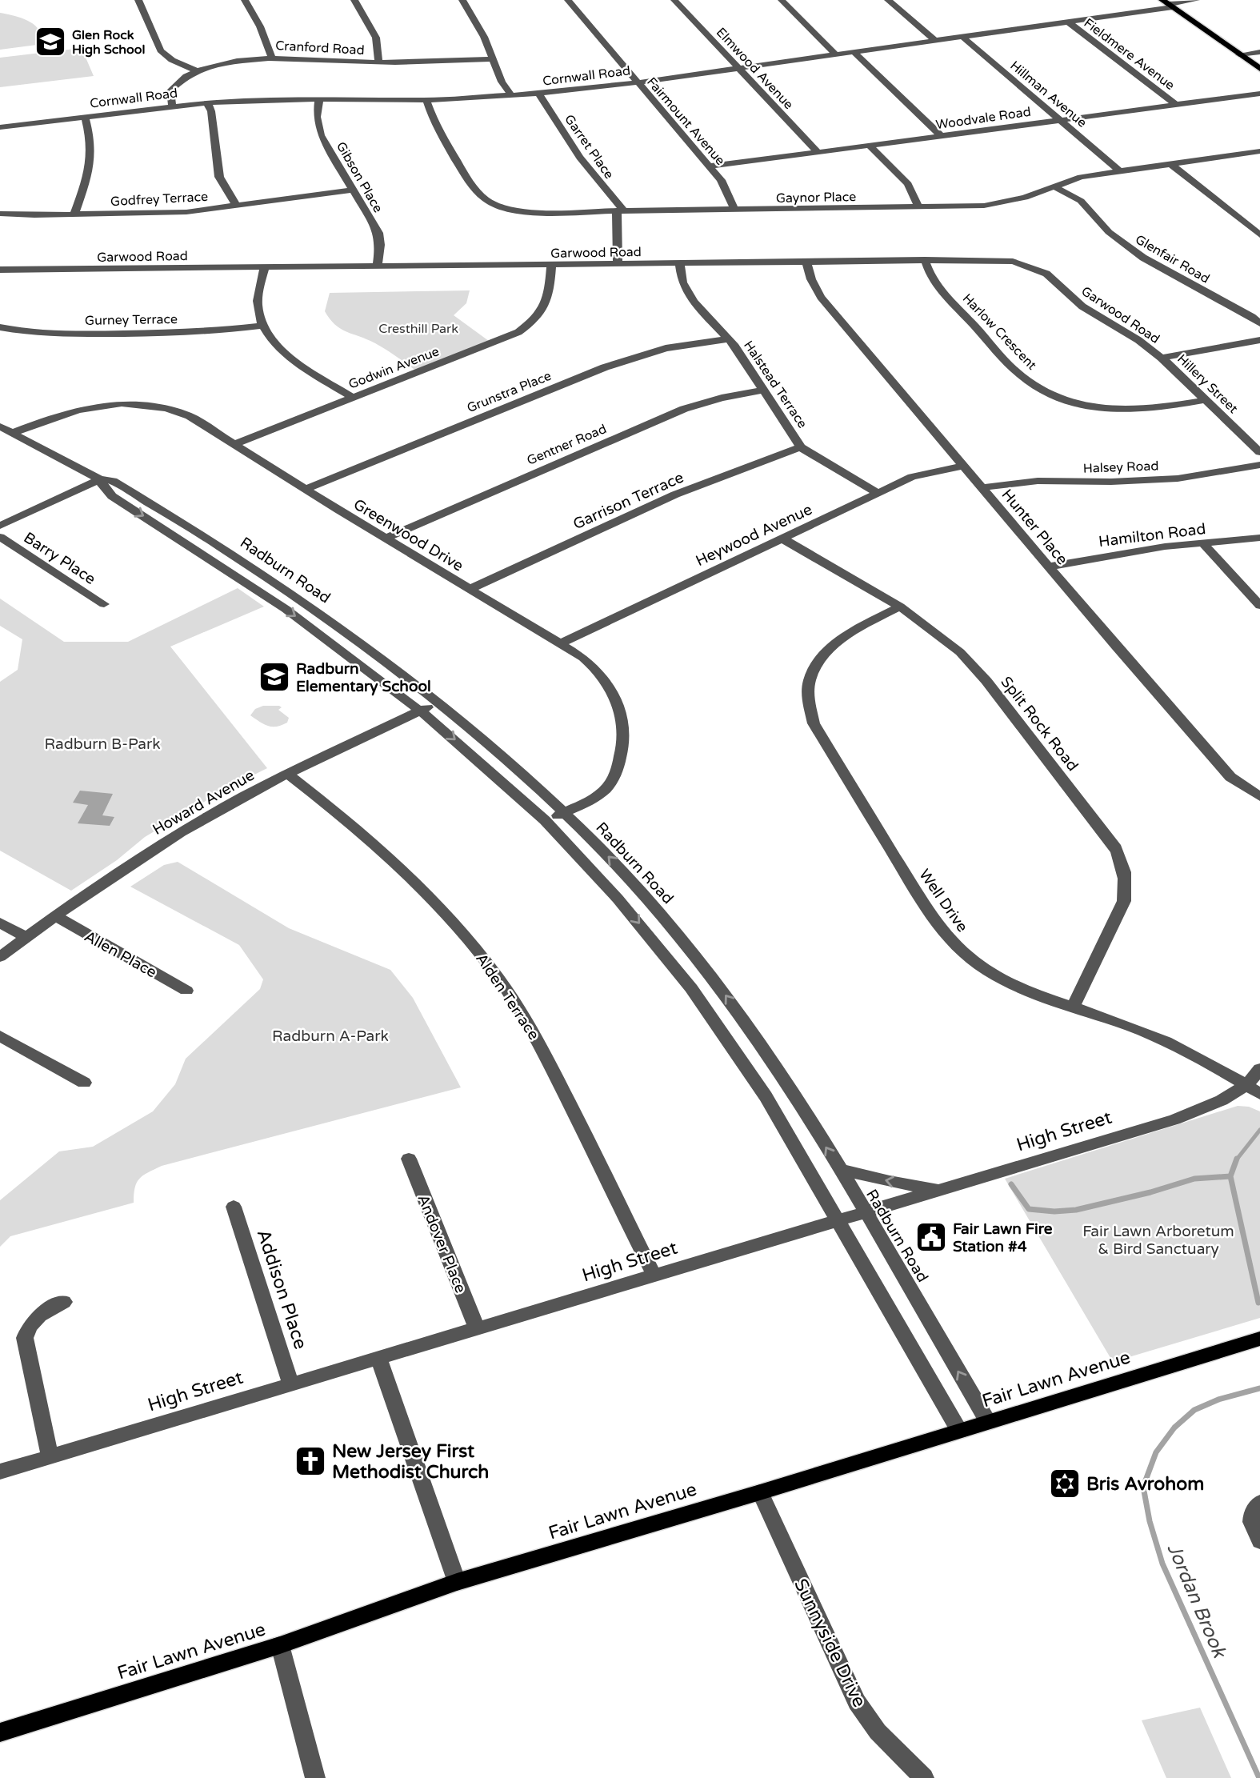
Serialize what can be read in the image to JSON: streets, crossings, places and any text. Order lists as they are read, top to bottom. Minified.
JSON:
{"streets":{"main road":["Fair Lawn Avenue"],"street":["Cranford Road","Fieldmere Avenue","Elmwood Avenue","Cornwall Road","Hillman Avenue","Woodvale Road","Fairmount Avenue","Garret Place","Gibson Place","Gaynor Place","Godfrey Terrace","Garwood Road","Glenfair Road","Gurney Terrace","Harlow Crescent","Godwin Avenue","Hillery Street","Halstead Terrace","Grunstra Place","Gentner Road","Halsey Road","Garrison Terrace","Hunter Place","Greenwood Drive","Heywood Avenue","Hamilton Road","Barry Place","Radburn Road","Split Rock Road","Howard Avenue","Well Drive","Allen Place","Alden Terrace","High Street","Andover Place","Addison Place","Sunnyside Drive"]},"crossings":[["Cranford Road","Cornwall Road"],["Fieldmere Avenue","Cornwall Road"],["Fieldmere Avenue","Woodvale Road"],["Elmwood Avenue","Cornwall Road"],["Elmwood Avenue","Woodvale Road"],["Cornwall Road","Hillman Avenue"],["Cornwall Road","Fairmount Avenue"],["Cornwall Road","Garret Place"],["Cornwall Road","Gibson Place"],["Cornwall Road","Gaynor Place"],["Hillman Avenue","Woodvale Road"],["Hillman Avenue","Gaynor Place"],["Woodvale Road","Fairmount Avenue"],["Fairmount Avenue","Gaynor Place"],["Garret Place","Gaynor Place"],["Gibson Place","Godfrey Terrace"],["Gibson Place","Garwood Road"],["Gaynor Place","Glenfair Road"],["Garwood Road","Harlow Crescent"],["Garwood Road","Godwin Avenue"],["Garwood Road","Hillery Street"],["Garwood Road","Halstead Terrace"],["Garwood Road","Hunter Place"],["Harlow Crescent","Hillery Street"],["Godwin Avenue","Greenwood Drive"],["Halstead Terrace","Grunstra Place"],["Halstead Terrace","Gentner Road"],["Halstead Terrace","Garrison Terrace"],["Halstead Terrace","Heywood Avenue"],["Grunstra Place","Greenwood Drive"],["Gentner Road","Greenwood Drive"],["Halsey Road","Hunter Place"],["Garrison Terrace","Greenwood Drive"],["Hunter Place","Heywood Avenue"],["Hunter Place","Hamilton Road"],["Greenwood Drive","Heywood Avenue"],["Greenwood Drive","Radburn Road"],["Heywood Avenue","Split Rock Road"],["Radburn Road","Howard Avenue"],["Radburn Road","High Street"],["Radburn Road","Fair Lawn Avenue"],["Split Rock Road","Well Drive"],["Howard Avenue","Allen Place"],["Howard Avenue","Alden Terrace"],["Well Drive","High Street"],["Alden Terrace","High Street"],["High Street","Andover Place"],["High Street","Addison Place"],["Fair Lawn Avenue","Sunnyside Drive"]],"water":["Jordan Brook"],"parks":["Cresthill Park","Radburn B-Park","Radburn A-Park","Fair Lawn Arboretum & Bird Sanctuary"],"places":{"school or university":["Glen Rock High School","Radburn Elementary School"],"public building":["Fair Lawn Fire Station #4"],"church":["New Jersey First Methodist Church"],"synagogue":["Bris Avrohom"]}}
